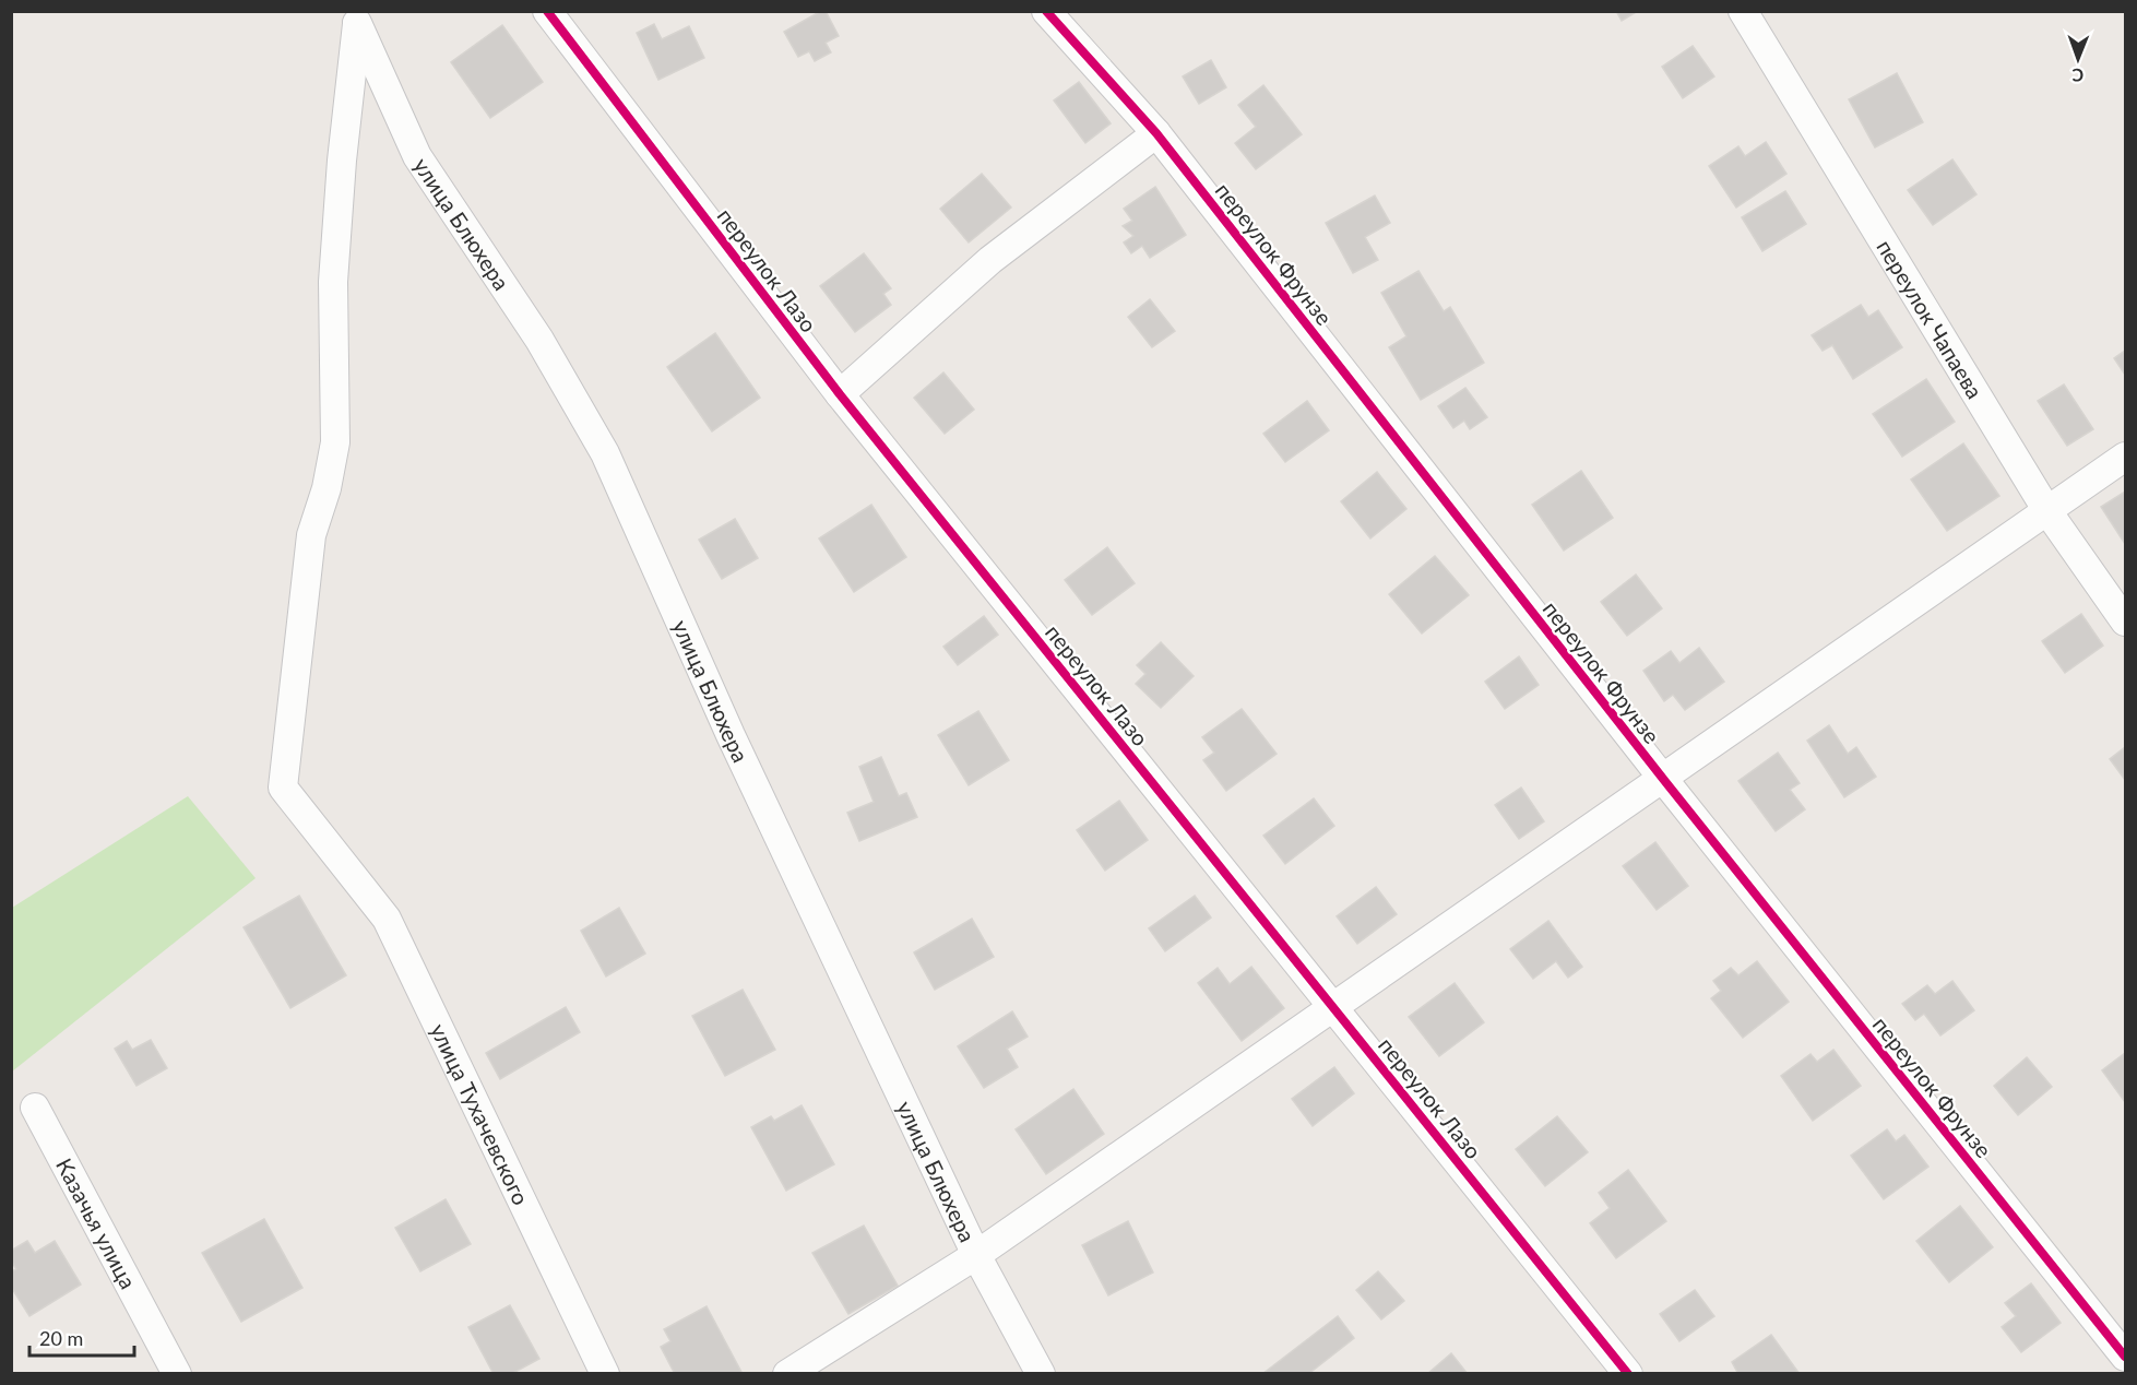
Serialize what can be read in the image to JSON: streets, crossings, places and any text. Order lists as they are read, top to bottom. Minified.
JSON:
{"streets":{"street":["улица Блюхера","переулок Фрунзе","переулок Лазо","переулок Чапаева","улица Тухачевского","Казачья улица"]},"crossings":[["улица Блюхера","улица Тухачевского"]],"scale_bar":"20 m","north":"bottom"}
